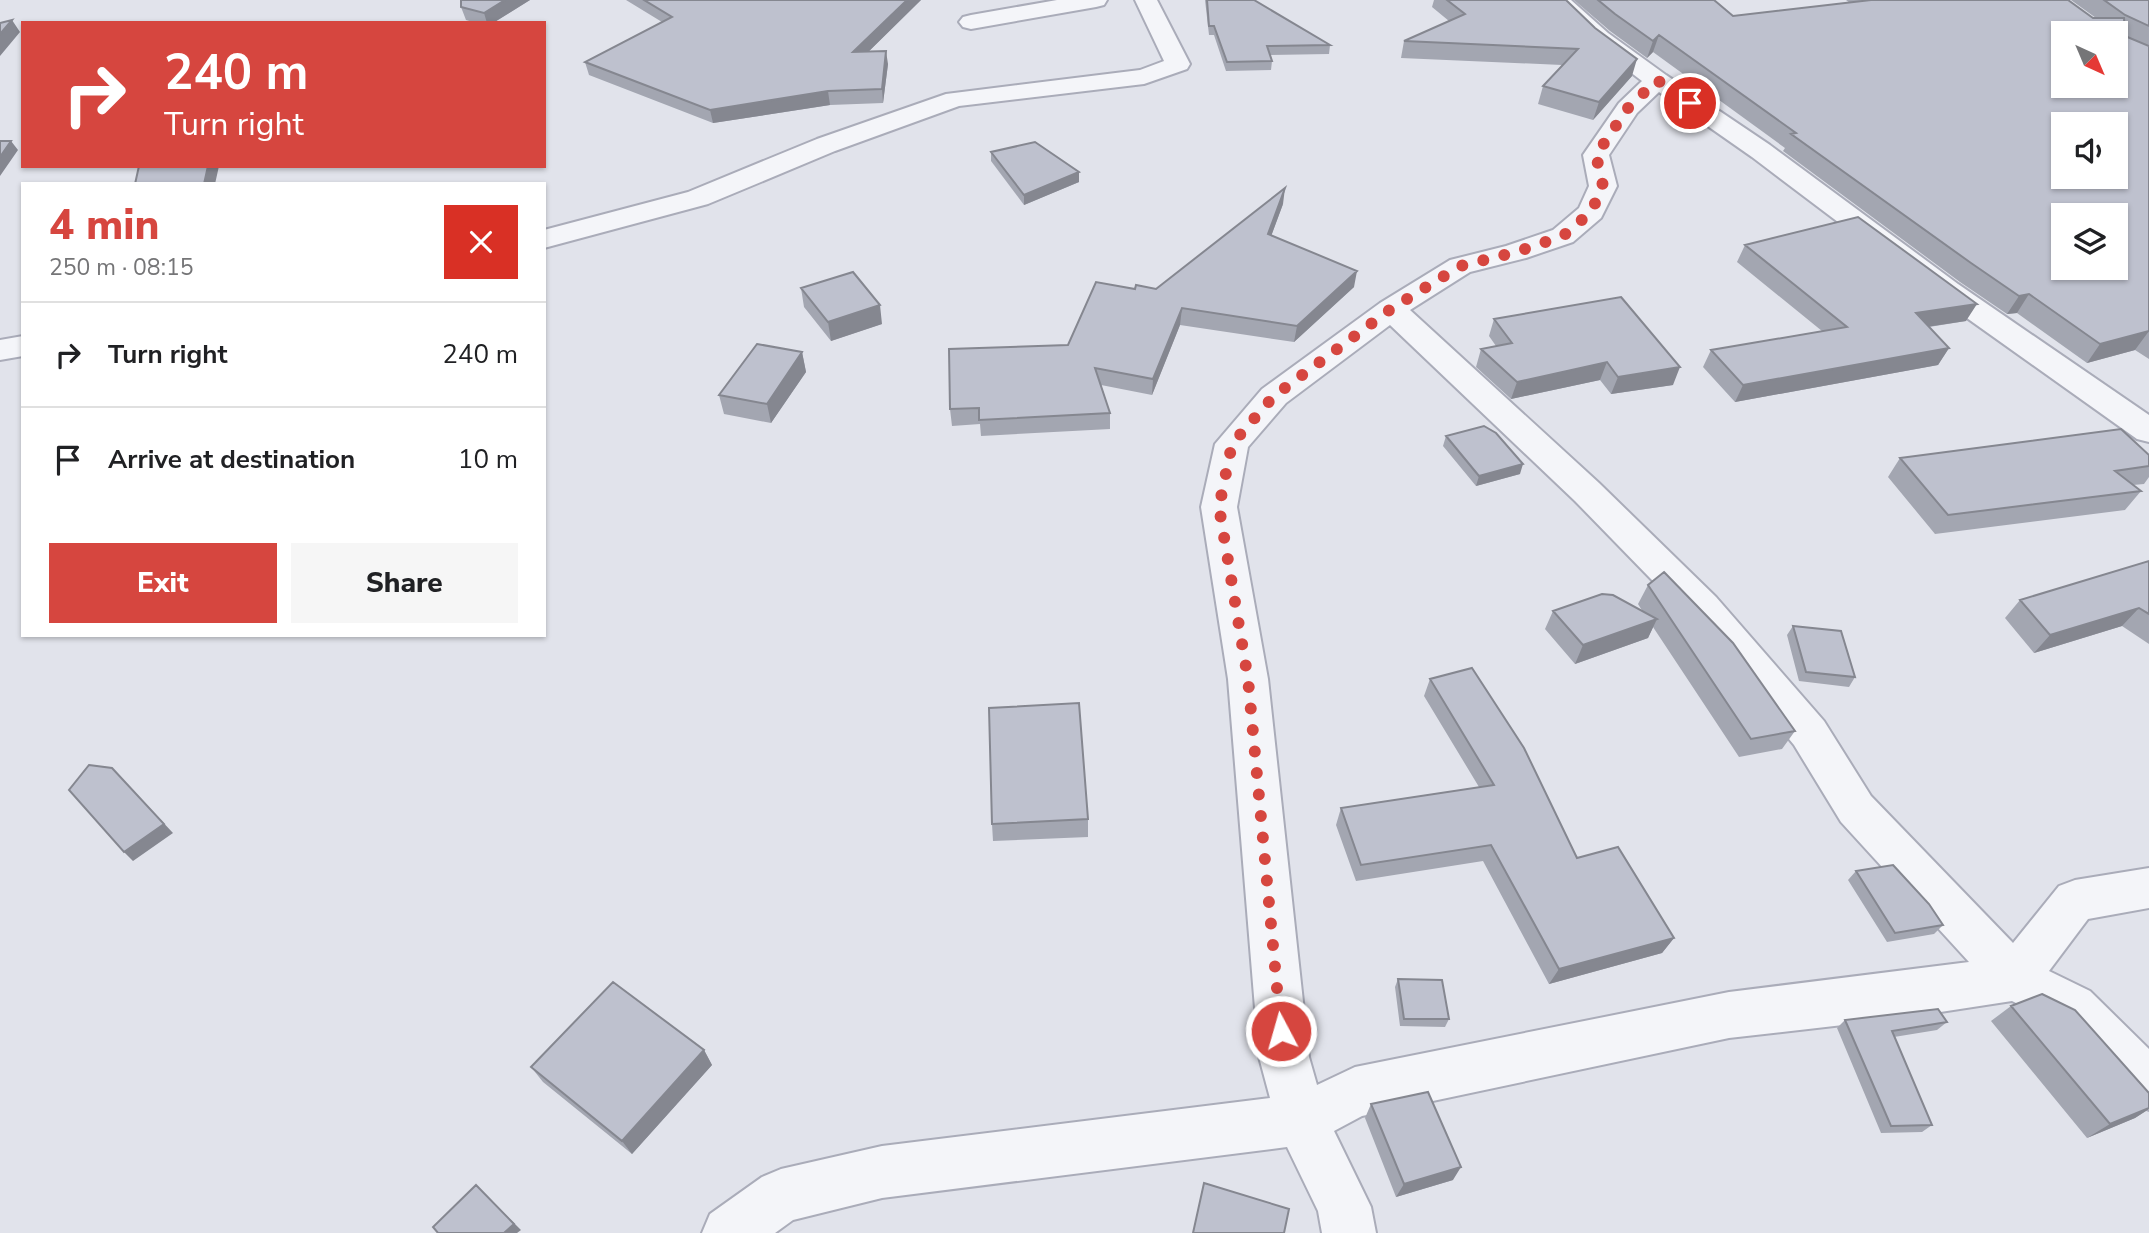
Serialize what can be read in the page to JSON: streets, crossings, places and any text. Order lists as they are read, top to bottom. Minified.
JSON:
{"north":"bottom right","page":{"turn":["240 m","Turn right"],"heading":["4 min","250 m · 08:15"],"list":[{"name":"Turn right","value":"240 m"},{"name":"Arrive at destination","value":"10 m"}],"buttons":["Exit","Share"]}}
